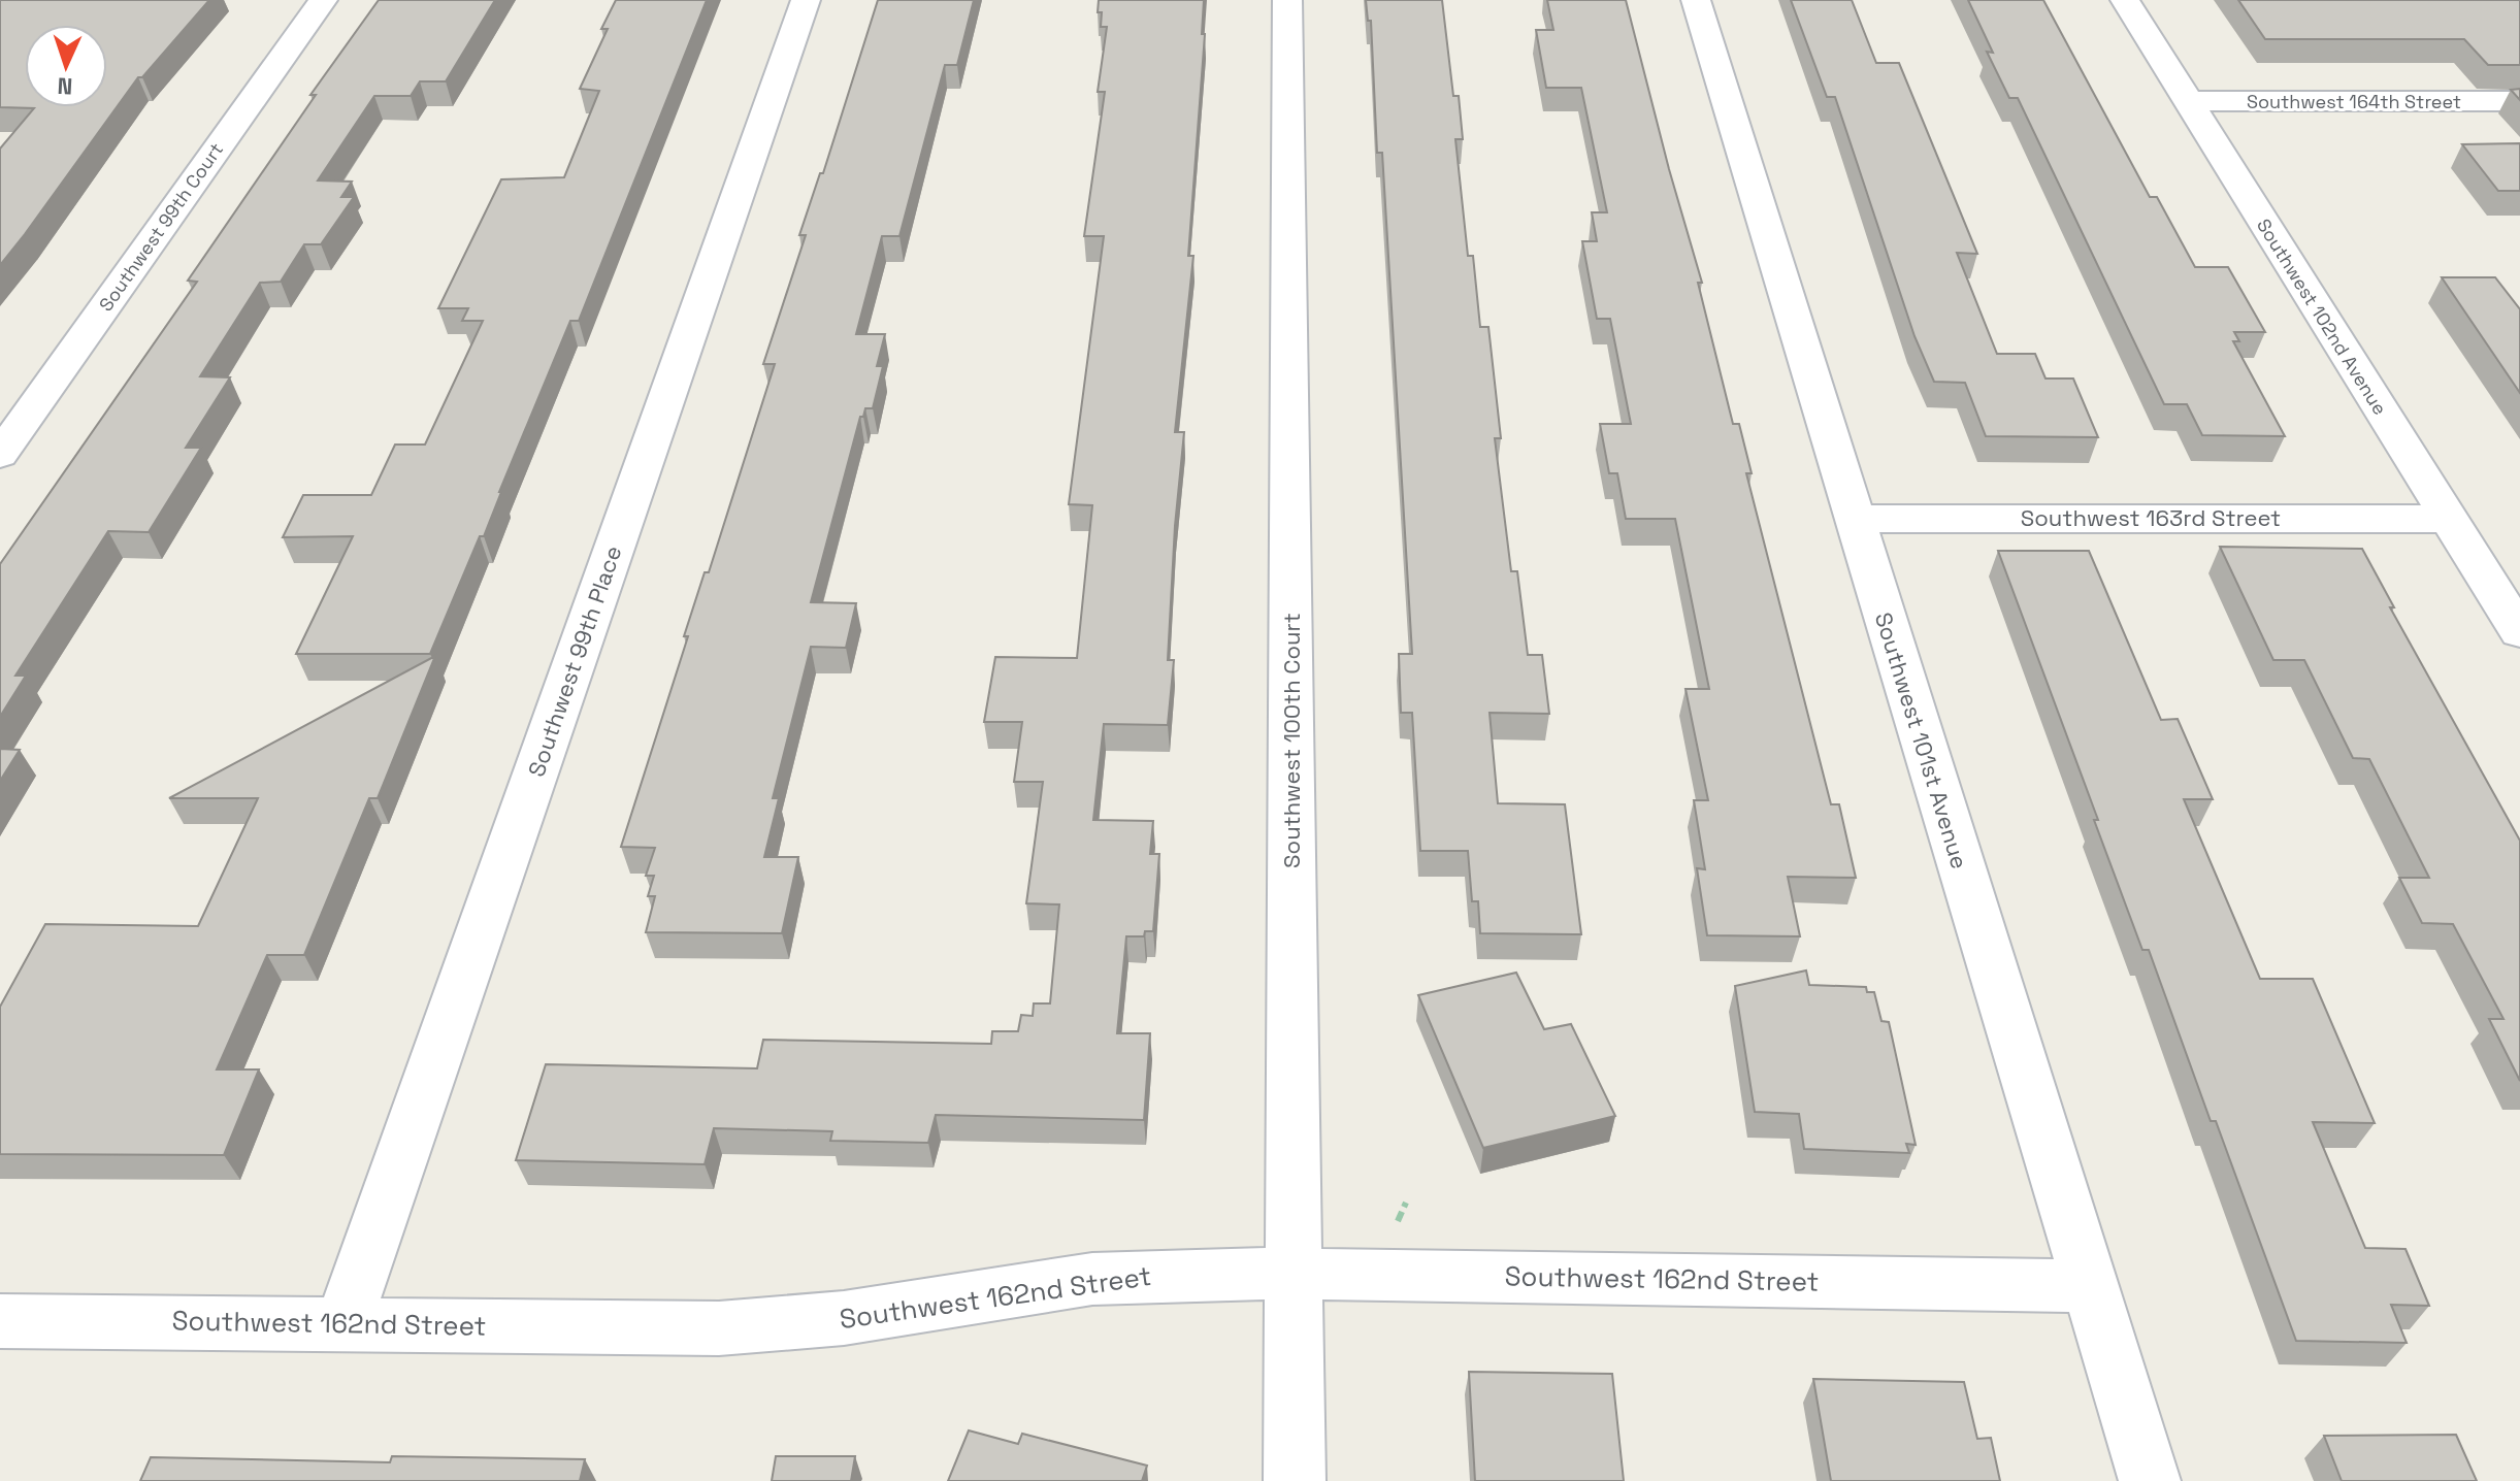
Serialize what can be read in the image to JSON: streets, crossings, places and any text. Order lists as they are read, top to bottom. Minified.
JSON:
{"streets":{"street":["Southwest 164th Street","Southwest 99th Court","Southwest 102nd Avenue","Southwest 163rd Street","Southwest 99th Place","Southwest 100th Court","Southwest 101st Avenue","Southwest 162nd Street"]},"crossings":[["Southwest 164th Street","Southwest 102nd Avenue"],["Southwest 102nd Avenue","Southwest 163rd Street"],["Southwest 163rd Street","Southwest 101st Avenue"],["Southwest 99th Place","Southwest 162nd Street"],["Southwest 100th Court","Southwest 162nd Street"],["Southwest 101st Avenue","Southwest 162nd Street"]],"north":"bottom"}
